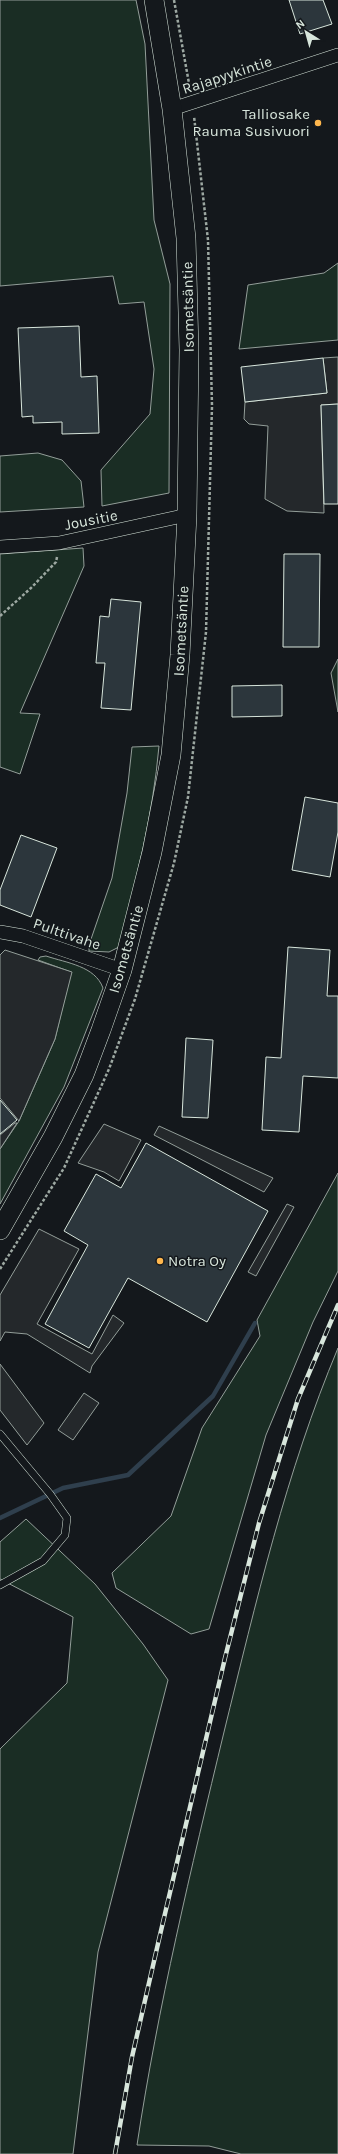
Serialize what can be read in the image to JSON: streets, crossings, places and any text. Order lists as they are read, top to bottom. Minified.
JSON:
{"streets":{"main road":["Isometsäntie"],"street":["Rajapyykintie","Jousitie","Pulttivahe"]},"crossings":[["Rajapyykintie","Isometsäntie"],["Isometsäntie","Jousitie"],["Isometsäntie","Pulttivahe"]],"places":["Talliosake Rauma Susivuori","Notra Oy"],"north":"top left"}
